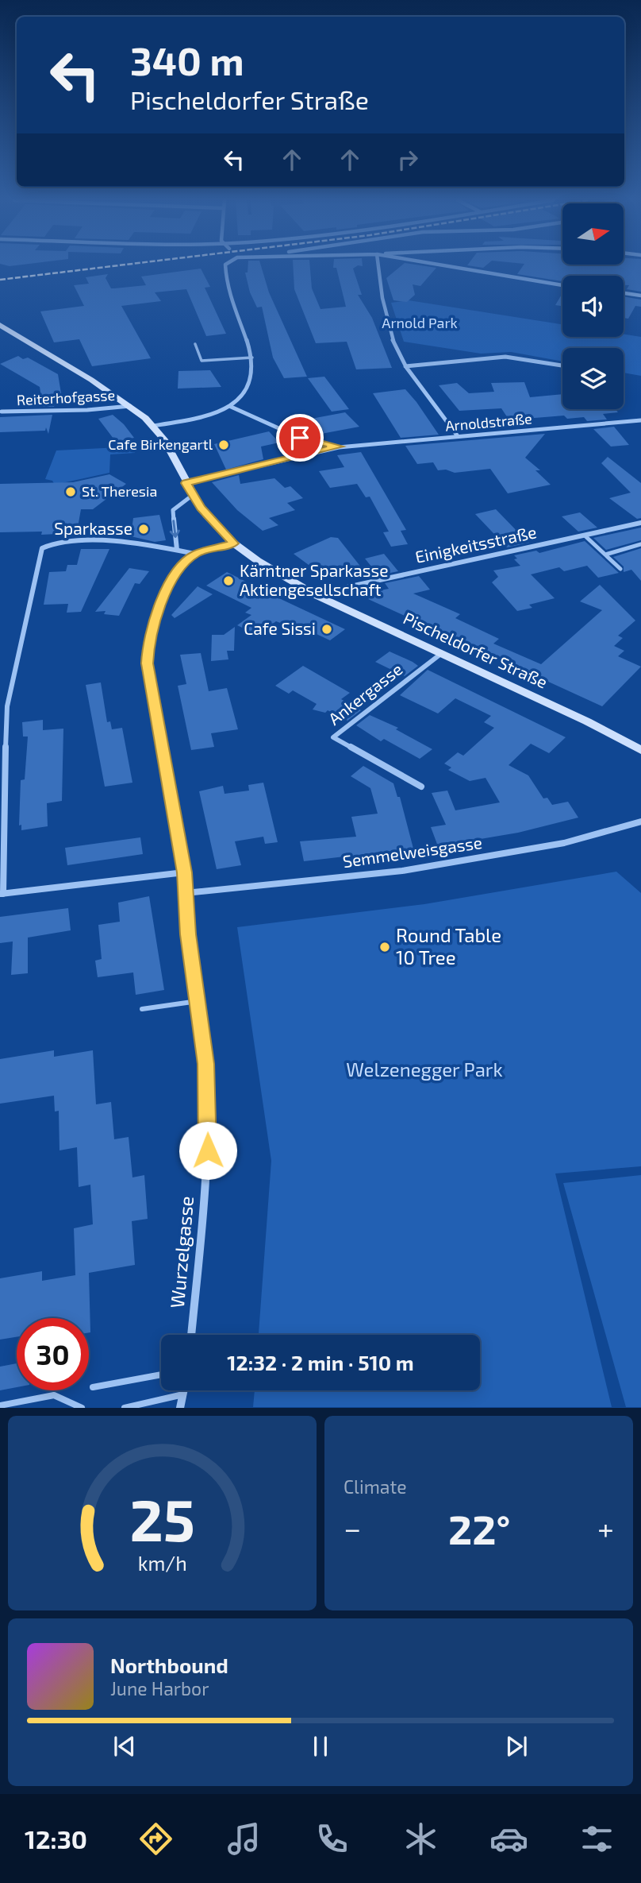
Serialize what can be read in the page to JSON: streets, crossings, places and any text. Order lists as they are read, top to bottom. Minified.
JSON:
{"streets":{"main road":["Pischeldorfer Straße"],"street":["Reiterhofgasse","Arnoldstraße","Einigkeitsstraße","Ankergasse","Semmelweisgasse","Wurzelgasse"]},"crossings":[["Reiterhofgasse","Pischeldorfer Straße"],["Arnoldstraße","Pischeldorfer Straße"],["Einigkeitsstraße","Pischeldorfer Straße"],["Pischeldorfer Straße","Ankergasse"],["Semmelweisgasse","Wurzelgasse"]],"parks":["Arnold Park","Welzenegger Park"],"places":["Cafe Birkengartl","St. Theresia","Sparkasse","Kärntner Sparkasse Aktiengesellschaft","Cafe Sissi","Round Table 10 Tree"],"north":"right","page":{"turn":["340 m","Pischeldorfer Straße"],"limit":"30","trip":"12:32 · 2 min · 510 m","tile":"Climate","heat":["−","22°","+"],"song":["Northbound","June Harbor"],"tabs":"12:30","gauge":["25","km/h"]}}
